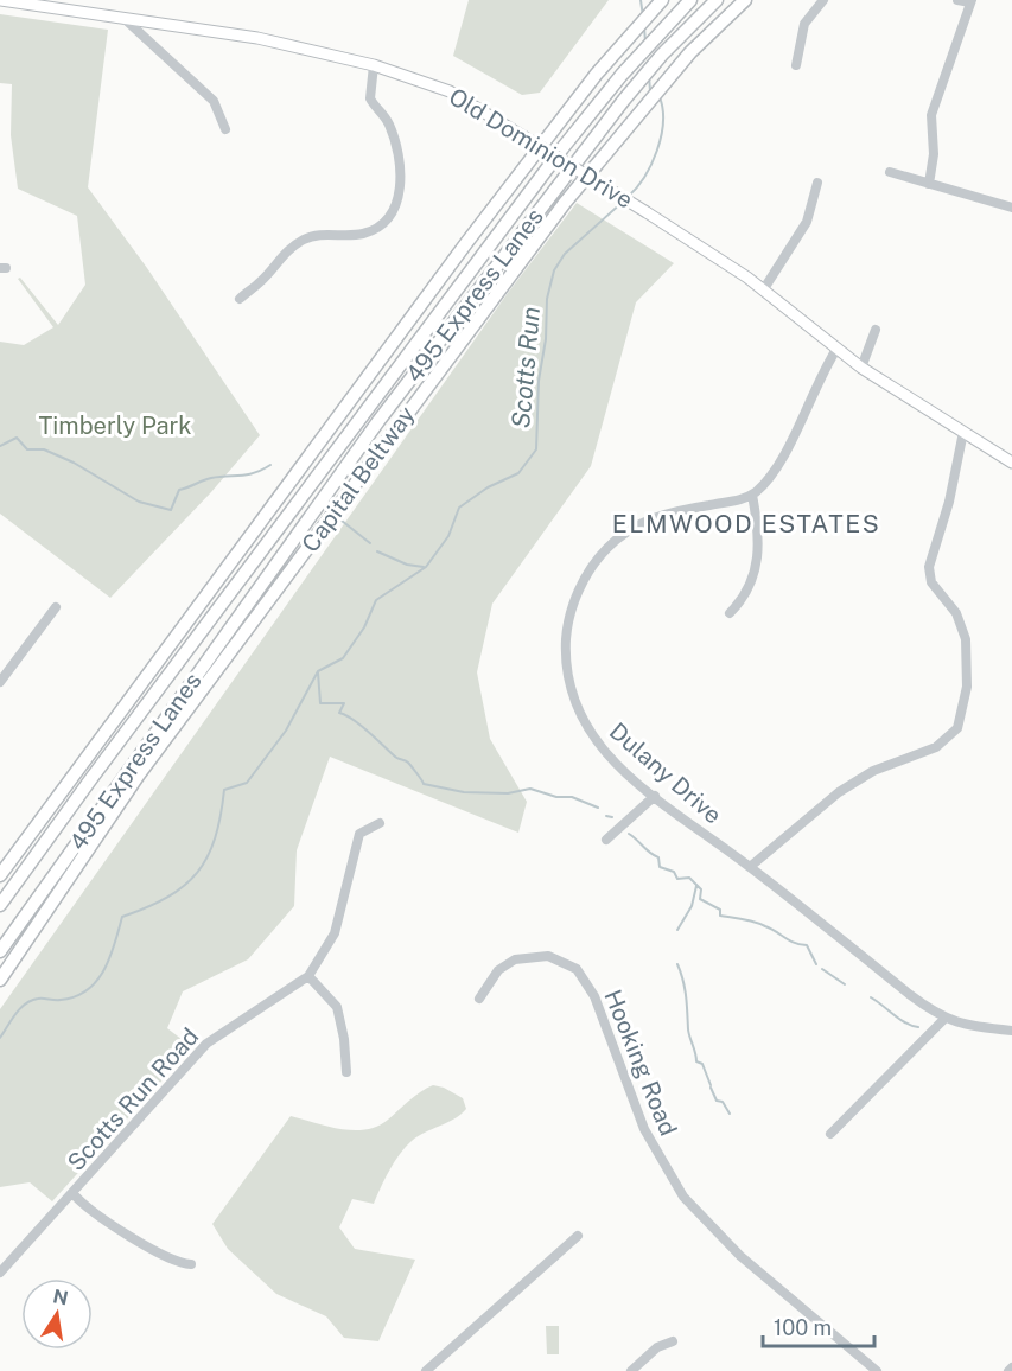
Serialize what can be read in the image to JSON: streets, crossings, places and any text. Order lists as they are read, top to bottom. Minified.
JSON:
{"streets":{"highway":["495 Express Lanes","Capital Beltway"],"main road":["Old Dominion Drive"],"street":["Dulany Drive","Hooking Road","Scotts Run Road"]},"districts":["ELMWOOD ESTATES"],"water":["Scotts Run"],"parks":["Timberly Park"],"scale_bar":"100 m","north":"top"}
